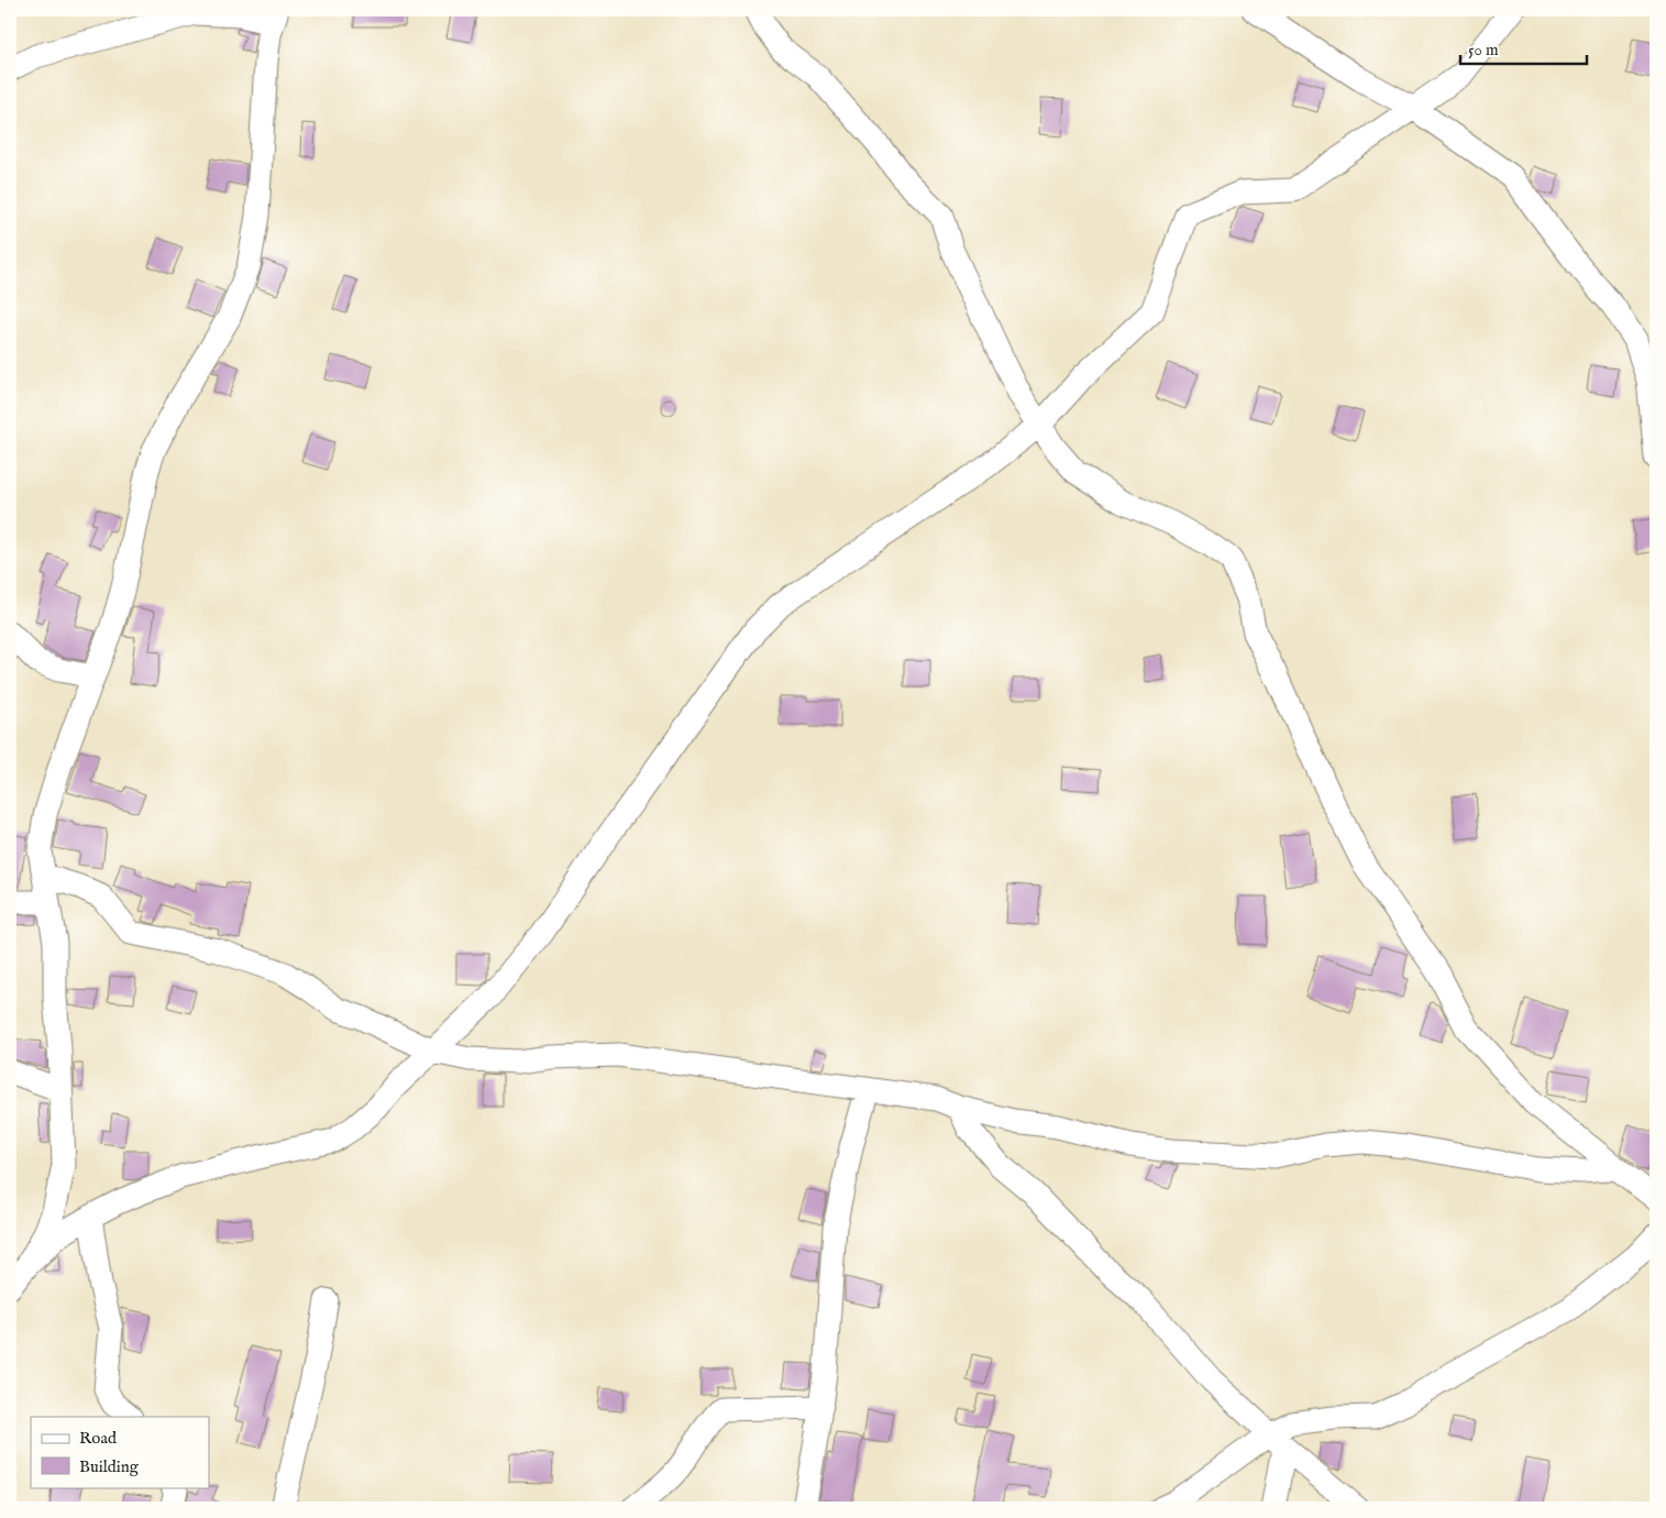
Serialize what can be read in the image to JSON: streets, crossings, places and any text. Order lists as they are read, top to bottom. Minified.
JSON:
{"legend":["Road","Building"],"scale_bar":"50 m"}
